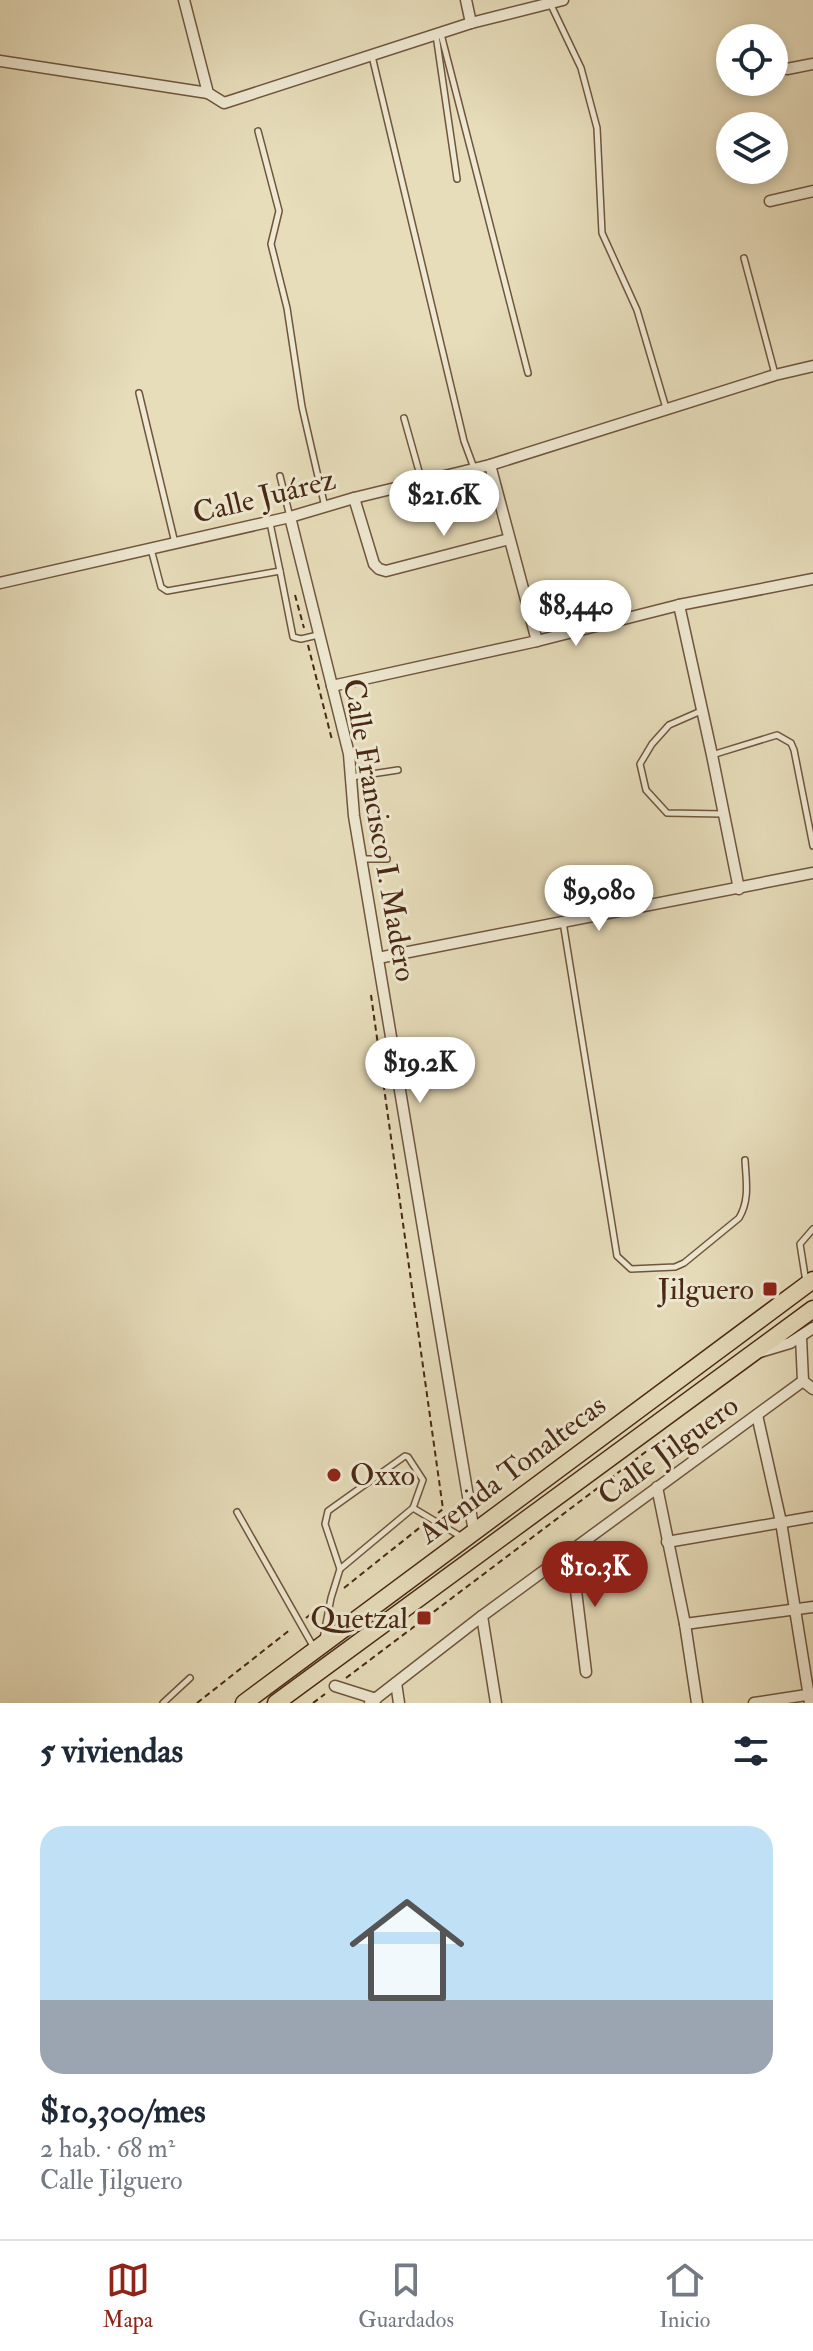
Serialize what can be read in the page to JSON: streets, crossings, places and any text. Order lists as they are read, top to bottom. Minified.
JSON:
{"streets":{"main road":["Avenida Tonaltecas"],"street":["Calle Juárez","Calle Francisco I. Madero","Calle Jilguero"]},"crossings":[["Calle Juárez","Calle Francisco I. Madero"],["Calle Francisco I. Madero","Avenida Tonaltecas"]],"places":{"transit":["Jilguero","Quetzal"],"other":["Oxxo"]},"page":{"price":["$21.6K","$8,440","$9,080","$19.2K","$10.3K"],"heading":"5 viviendas","list":[{"name":"$10,300/mes","note":"2 hab. · 68 m² · Calle Jilguero"}],"tabs":["Mapa","Guardados","Inicio"]}}
